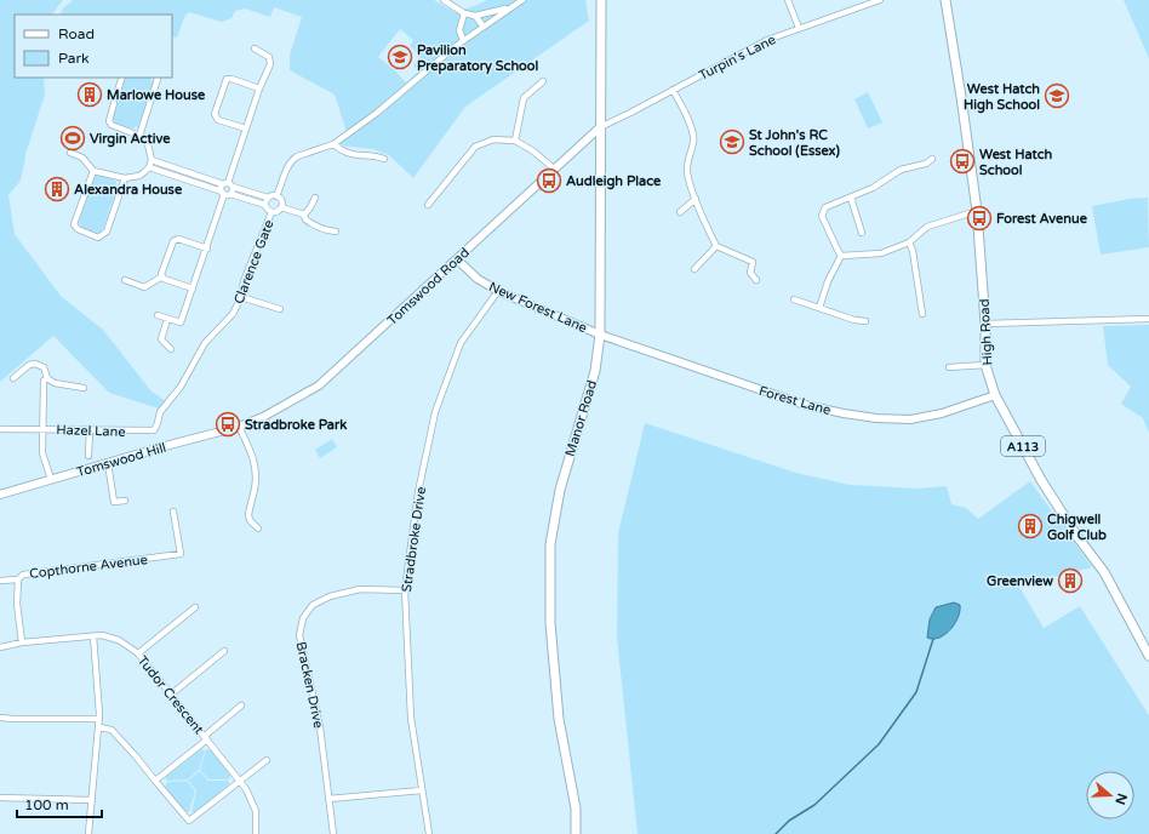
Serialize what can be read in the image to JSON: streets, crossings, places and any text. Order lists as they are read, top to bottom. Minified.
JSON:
{"streets":{"main road":["High Road","Manor Road","A113"],"street":["Turpin's Lane","Clarence Gate","Tomswood Road","New Forest Lane","Forest Lane","Hazel Lane","Tomswood Hill","Stradbroke Drive","Copthorne Avenue","Bracken Drive","Tudor Crescent"]},"crossings":[["Turpin's Lane","Tomswood Road"],["Turpin's Lane","Manor Road"],["Clarence Gate","Hazel Lane"],["Tomswood Road","New Forest Lane"],["Tomswood Road","Manor Road"],["Tomswood Road","Tomswood Hill"],["New Forest Lane","Forest Lane"],["New Forest Lane","Manor Road"],["New Forest Lane","Stradbroke Drive"],["High Road","Forest Lane"],["Forest Lane","Manor Road"],["Stradbroke Drive","Bracken Drive"],["Copthorne Avenue","Tudor Crescent"]],"places":{"school or university":["Pavilion Preparatory School","West Hatch High School","St John's RC School (Essex)"],"building":["Marlowe House","Alexandra House","Chigwell Golf Club","Greenview"],"sports":["Virgin Active"],"bus stop":["West Hatch School","Audleigh Place","Forest Avenue","Stradbroke Park"]},"legend":["Road","Park"],"scale_bar":"100 m","north":"right"}
